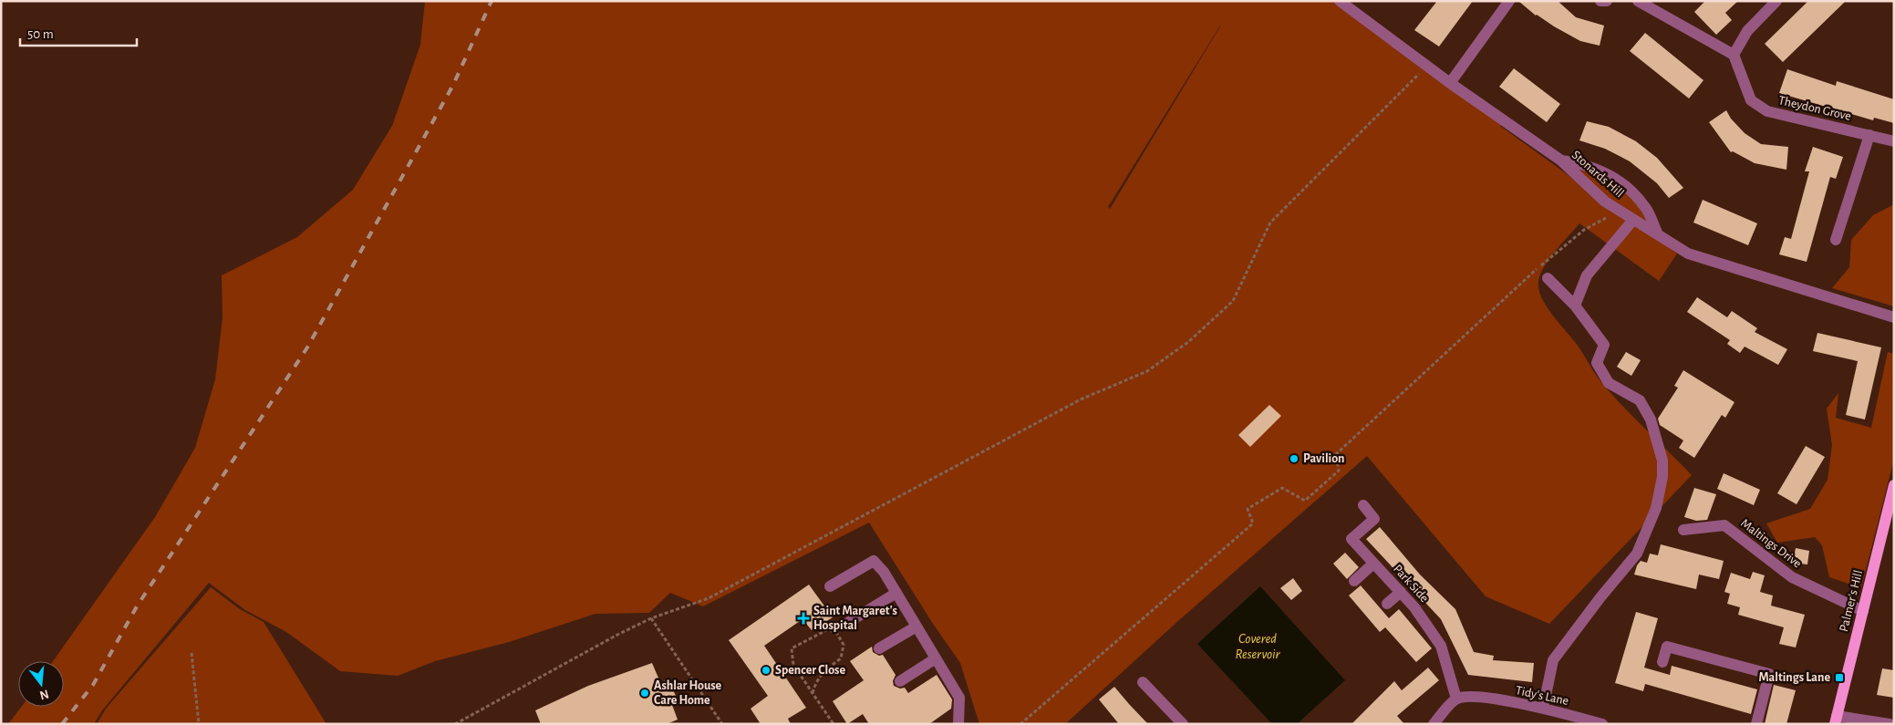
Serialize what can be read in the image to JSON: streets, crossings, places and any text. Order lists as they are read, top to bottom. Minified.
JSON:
{"streets":{"main road":["Palmer's Hill"],"street":["Theydon Grove","Stonards Hill","Maltings Drive","Park Side","Tidy's Lane"]},"crossings":[["Maltings Drive","Palmer's Hill"],["Park Side","Tidy's Lane"]],"water":["Covered Reservoir"],"places":{"other":["Pavilion","Spencer Close","Ashlar House Care Home"],"health":["Saint Margaret's Hospital"],"transit":["Maltings Lane"]},"scale_bar":"50 m","north":"bottom"}
